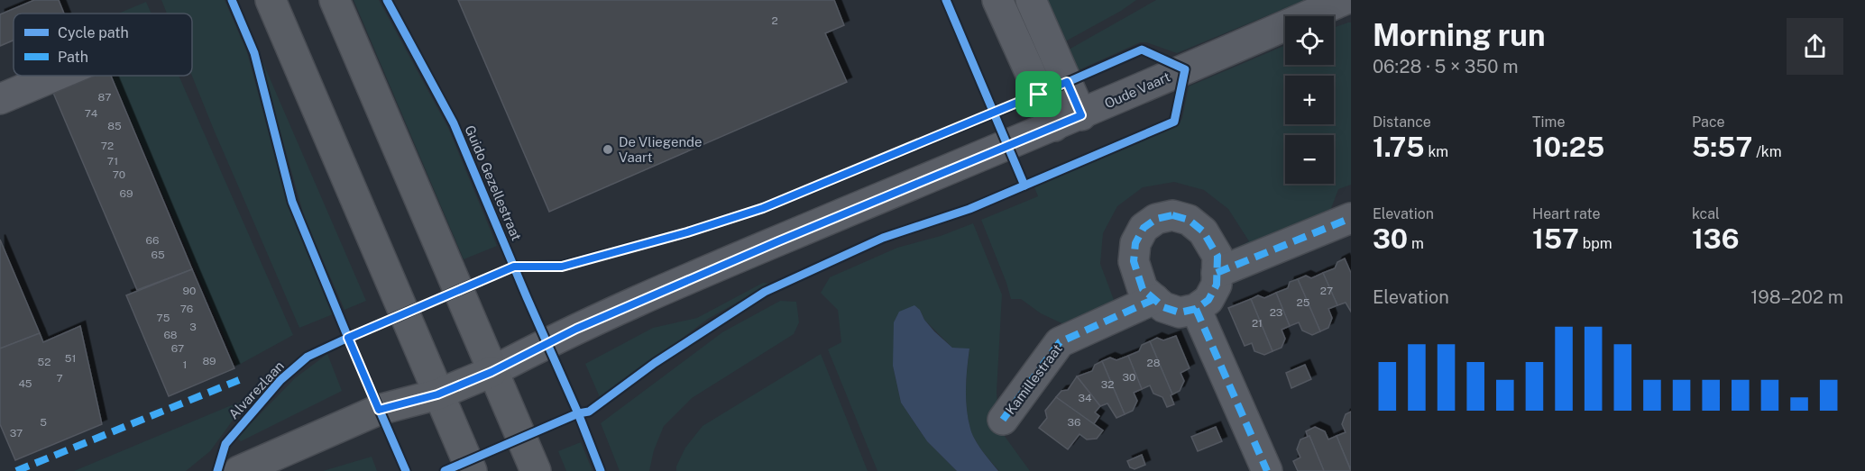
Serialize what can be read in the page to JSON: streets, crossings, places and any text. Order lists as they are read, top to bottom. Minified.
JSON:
{"streets":{"street":["Oude Vaart","Kamillestraat"],"cycle path":["Guido Gezellestraat","Alvarezlaan"]},"places":["De Vliegende Vaart"],"house_numbers":["2","87","74","85","72","71","70","69","66","65","90","27","25","76","23","75","21","3","68","67","51","89","52","28","1","30","7","45","32","34","5","36","37"],"legend":["Cycle path","Path"],"page":{"heading":["Morning run","06:28 · 5 × 350 m"],"map_buttons":["+","−"],"stats":[["Distance","1.75 km"],["Time","10:25"],["Pace","5:57 /km"],["Elevation","30 m"],["Heart rate","157 bpm"],["kcal","136"]],"chart":["Elevation","198–202 m"]}}
